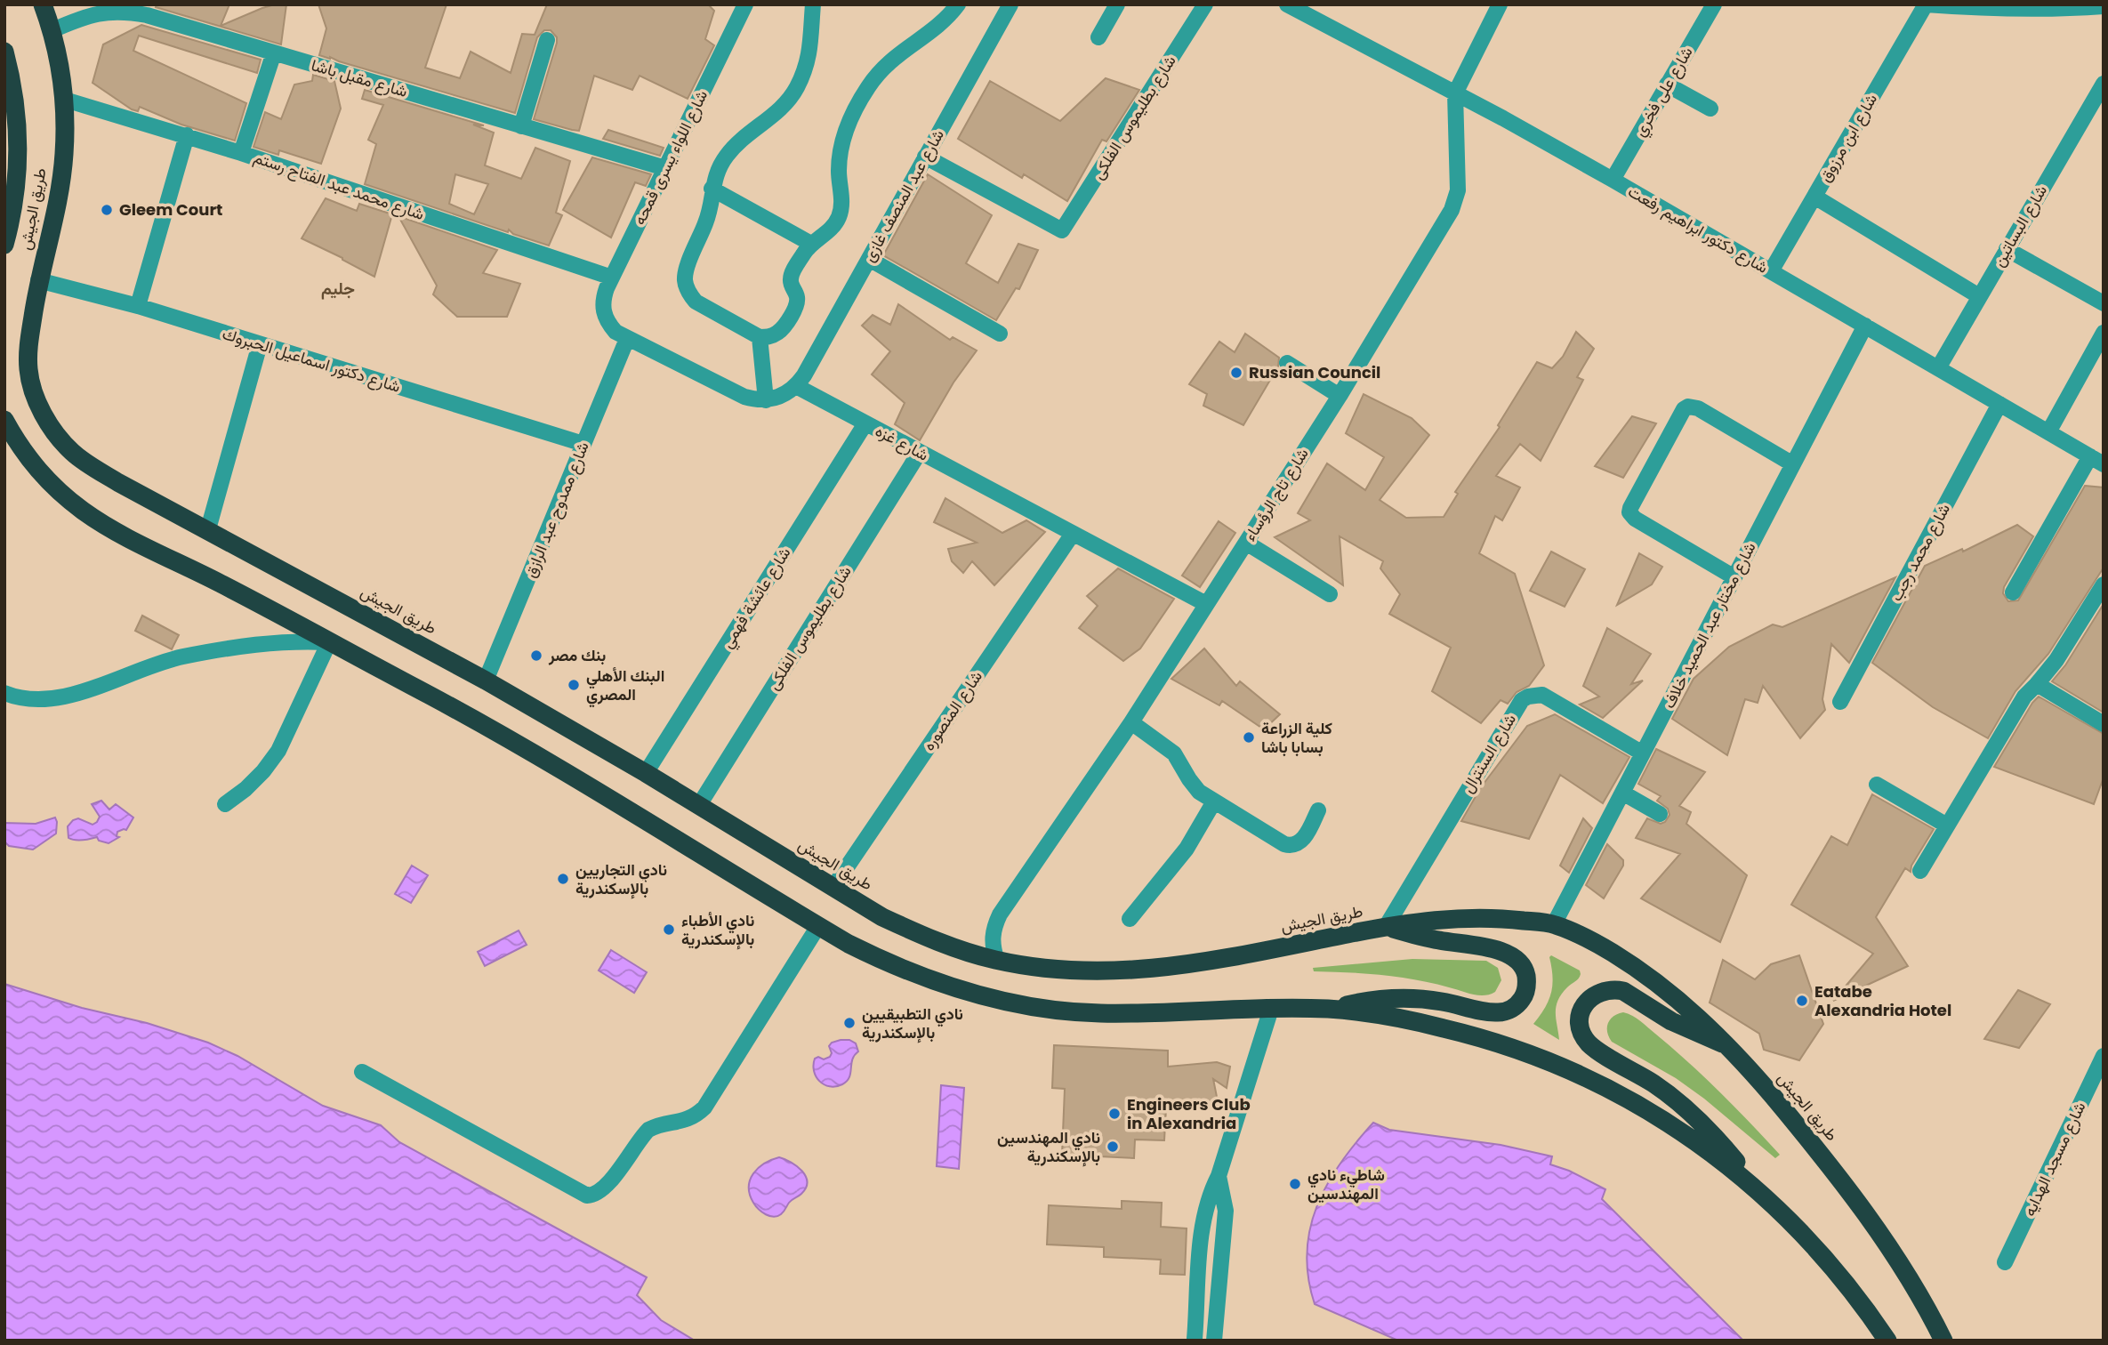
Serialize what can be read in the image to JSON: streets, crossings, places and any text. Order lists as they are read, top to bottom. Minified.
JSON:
{"streets":{"highway":["طريق الجيش"],"street":["شارع مقبل باشا","شارع على فخري","شارع بطليموس الفلكى","شارع ابن مرزوق","شارع اللواء يسرى قمحه","شارع محمد عبد الفتاح رستم","شارع عبد المنصف غازى","شارع البساتين","شارع دكتور ابراهيم رفعت","شارع دكتور اسماعيل الحبروك","شارع غزه","شارع تاج الرؤساء","شارع ممدوح عبد الرازق","شارع محمد رجب","شارع عائشة فهمي","شارع مختار عبد الحميد خلاف","شارع المنصوره","شارع السنترال","شارع مسجد الهدايه"]},"crossings":[["شارع مقبل باشا","شارع اللواء يسرى قمحه"],["شارع مقبل باشا","طريق الجيش"],["شارع على فخري","شارع دكتور ابراهيم رفعت"],["شارع بطليموس الفلكى","شارع عبد المنصف غازى"],["شارع بطليموس الفلكى","طريق الجيش"],["شارع بطليموس الفلكى","شارع غزه"],["شارع ابن مرزوق","شارع دكتور ابراهيم رفعت"],["شارع اللواء يسرى قمحه","شارع محمد عبد الفتاح رستم"],["شارع اللواء يسرى قمحه","شارع ممدوح عبد الرازق"],["شارع محمد عبد الفتاح رستم","طريق الجيش"],["شارع عبد المنصف غازى","شارع غزه"],["طريق الجيش","شارع دكتور اسماعيل الحبروك"],["طريق الجيش","شارع تاج الرؤساء"],["طريق الجيش","شارع ممدوح عبد الرازق"],["طريق الجيش","شارع عائشة فهمي"],["طريق الجيش","شارع مختار عبد الحميد خلاف"],["طريق الجيش","شارع المنصوره"],["طريق الجيش","شارع السنترال"],["شارع البساتين","شارع دكتور ابراهيم رفعت"],["شارع دكتور ابراهيم رفعت","شارع تاج الرؤساء"],["شارع دكتور ابراهيم رفعت","شارع محمد رجب"],["شارع دكتور ابراهيم رفعت","شارع مختار عبد الحميد خلاف"],["شارع دكتور اسماعيل الحبروك","شارع ممدوح عبد الرازق"],["شارع غزه","شارع تاج الرؤساء"],["شارع غزه","شارع عائشة فهمي"],["شارع غزه","شارع المنصوره"],["شارع مختار عبد الحميد خلاف","شارع السنترال"]],"districts":["جليم"],"places":["Gleem Court","Russian Council","بنك مصر","البنك الأهلي المصري","كلية الزراعة بسابا باشا","نادي التجاريين بالإسكندرية","نادي الأطباء بالإسكندرية","Eatabe Alexandria Hotel","نادي التطبيقيين بالإسكندرية","Engineers Club in Alexandria","نادي المهندسين بالإسكندرية","شاطيء نادي المهندسين"]}
